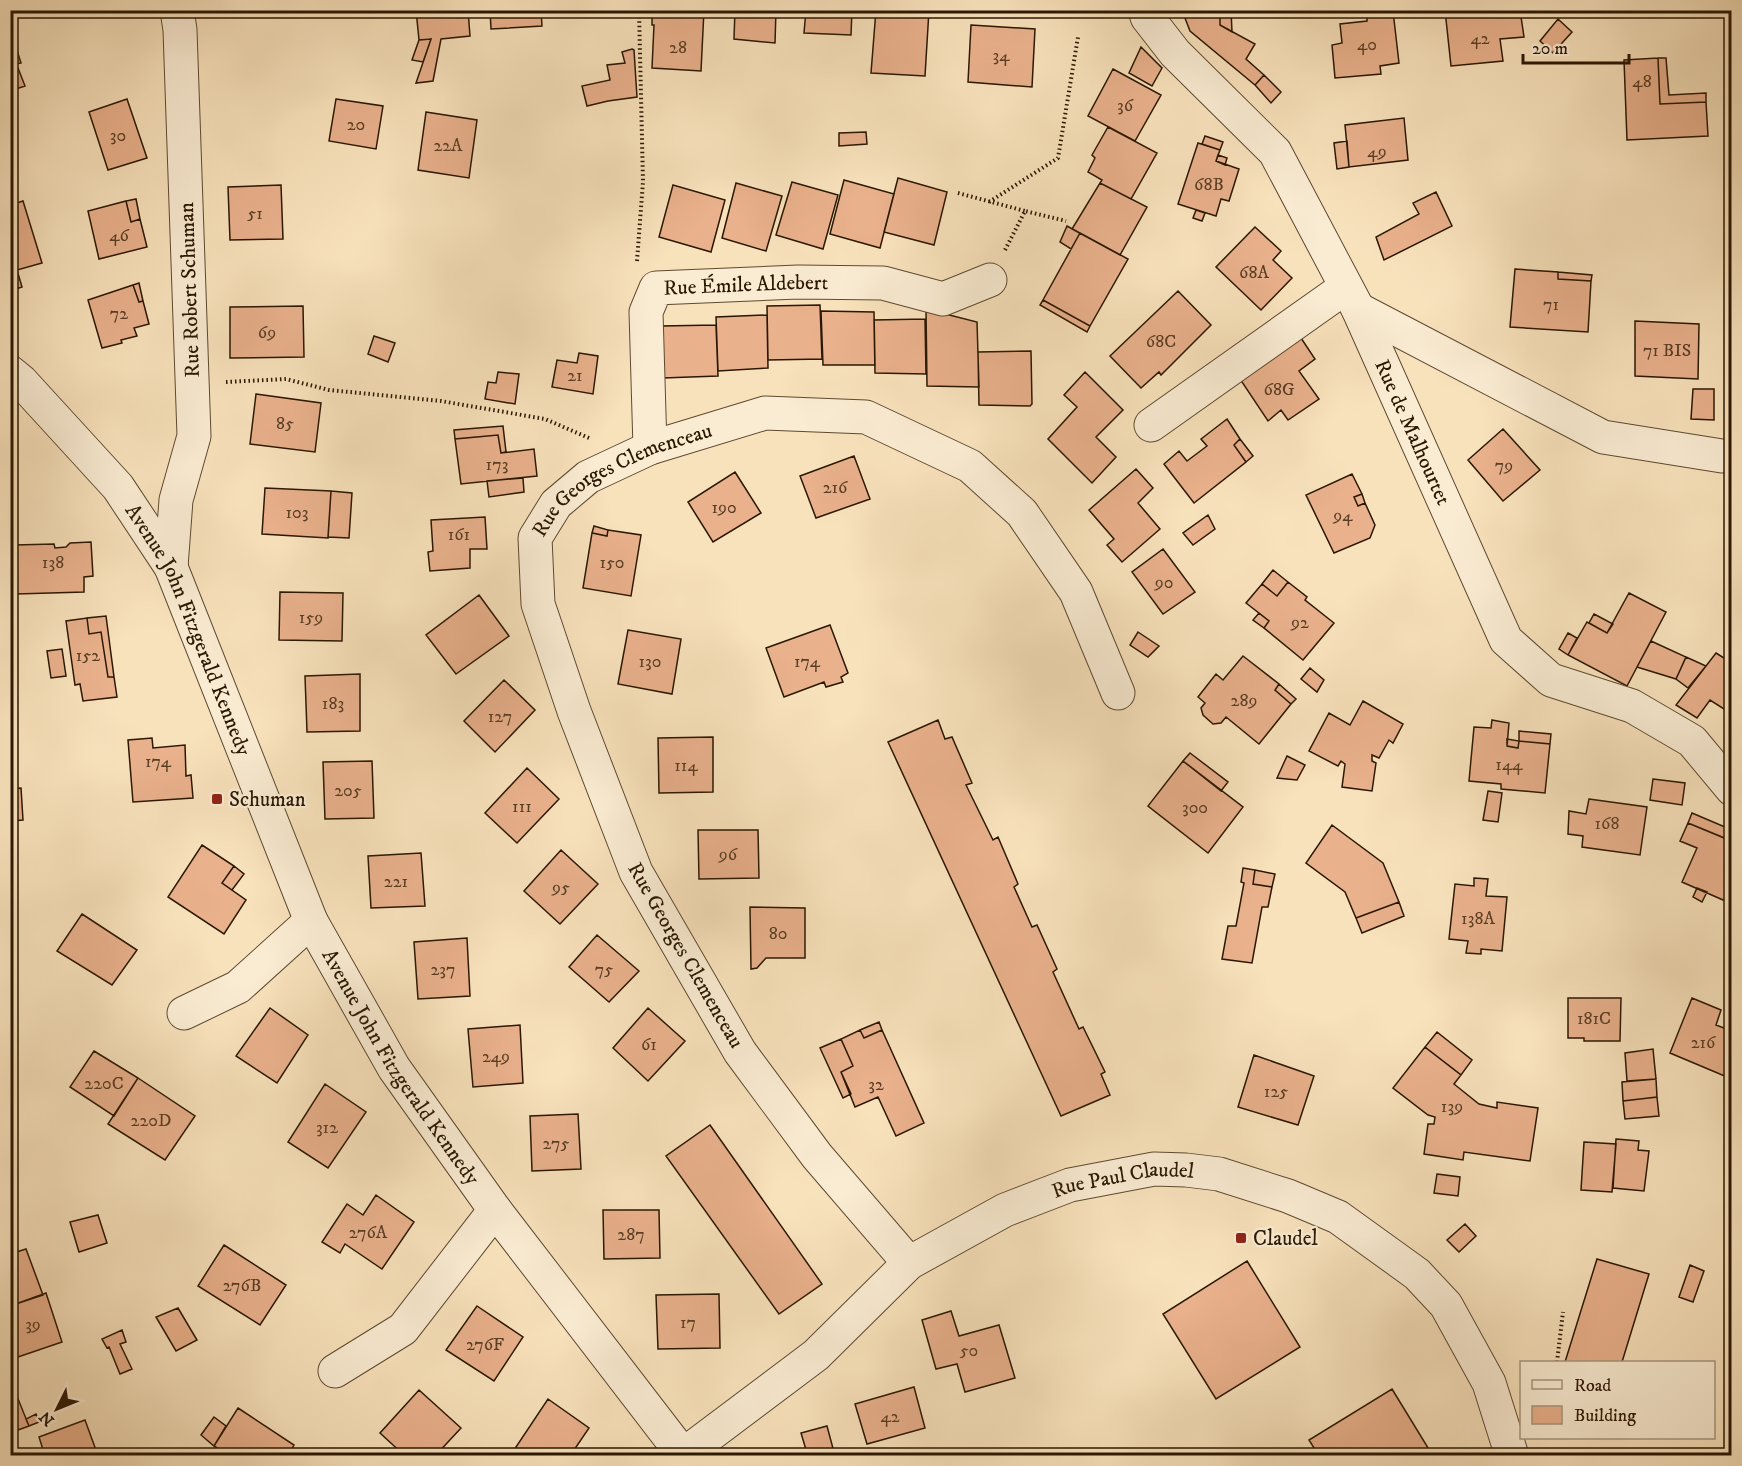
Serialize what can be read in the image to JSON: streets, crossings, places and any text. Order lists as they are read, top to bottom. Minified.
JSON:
{"streets":{"street":["Rue Émile Aldebert","Rue Robert Schuman","Rue de Malhourtet","Rue Georges Clemenceau","Avenue John Fitzgerald Kennedy","Rue Paul Claudel"]},"crossings":[["Rue Émile Aldebert","Rue Georges Clemenceau"],["Rue Robert Schuman","Avenue John Fitzgerald Kennedy"],["Rue Georges Clemenceau","Rue Paul Claudel"],["Avenue John Fitzgerald Kennedy","Rue Paul Claudel"]],"places":{"transit":["Schuman","Claudel"]},"house_numbers":["42","40","28","34","48","36","20","30","22A","49","68B","51","46","68A","71","72","69","68C","71 BIS","21","68G","85","173","79","216","190","103","94","161","138","150","90","159","92","152","130","174","289","183","127","174","144","114","205","111","300","168","96","221","95","138A","80","237","75","181C","216","61","249","220C","32","125","139","220D","312","275","276A","287","276B","17","39","276F","50","42"],"legend":["Road","Building"],"scale_bar":"20 m","north":"bottom left"}
